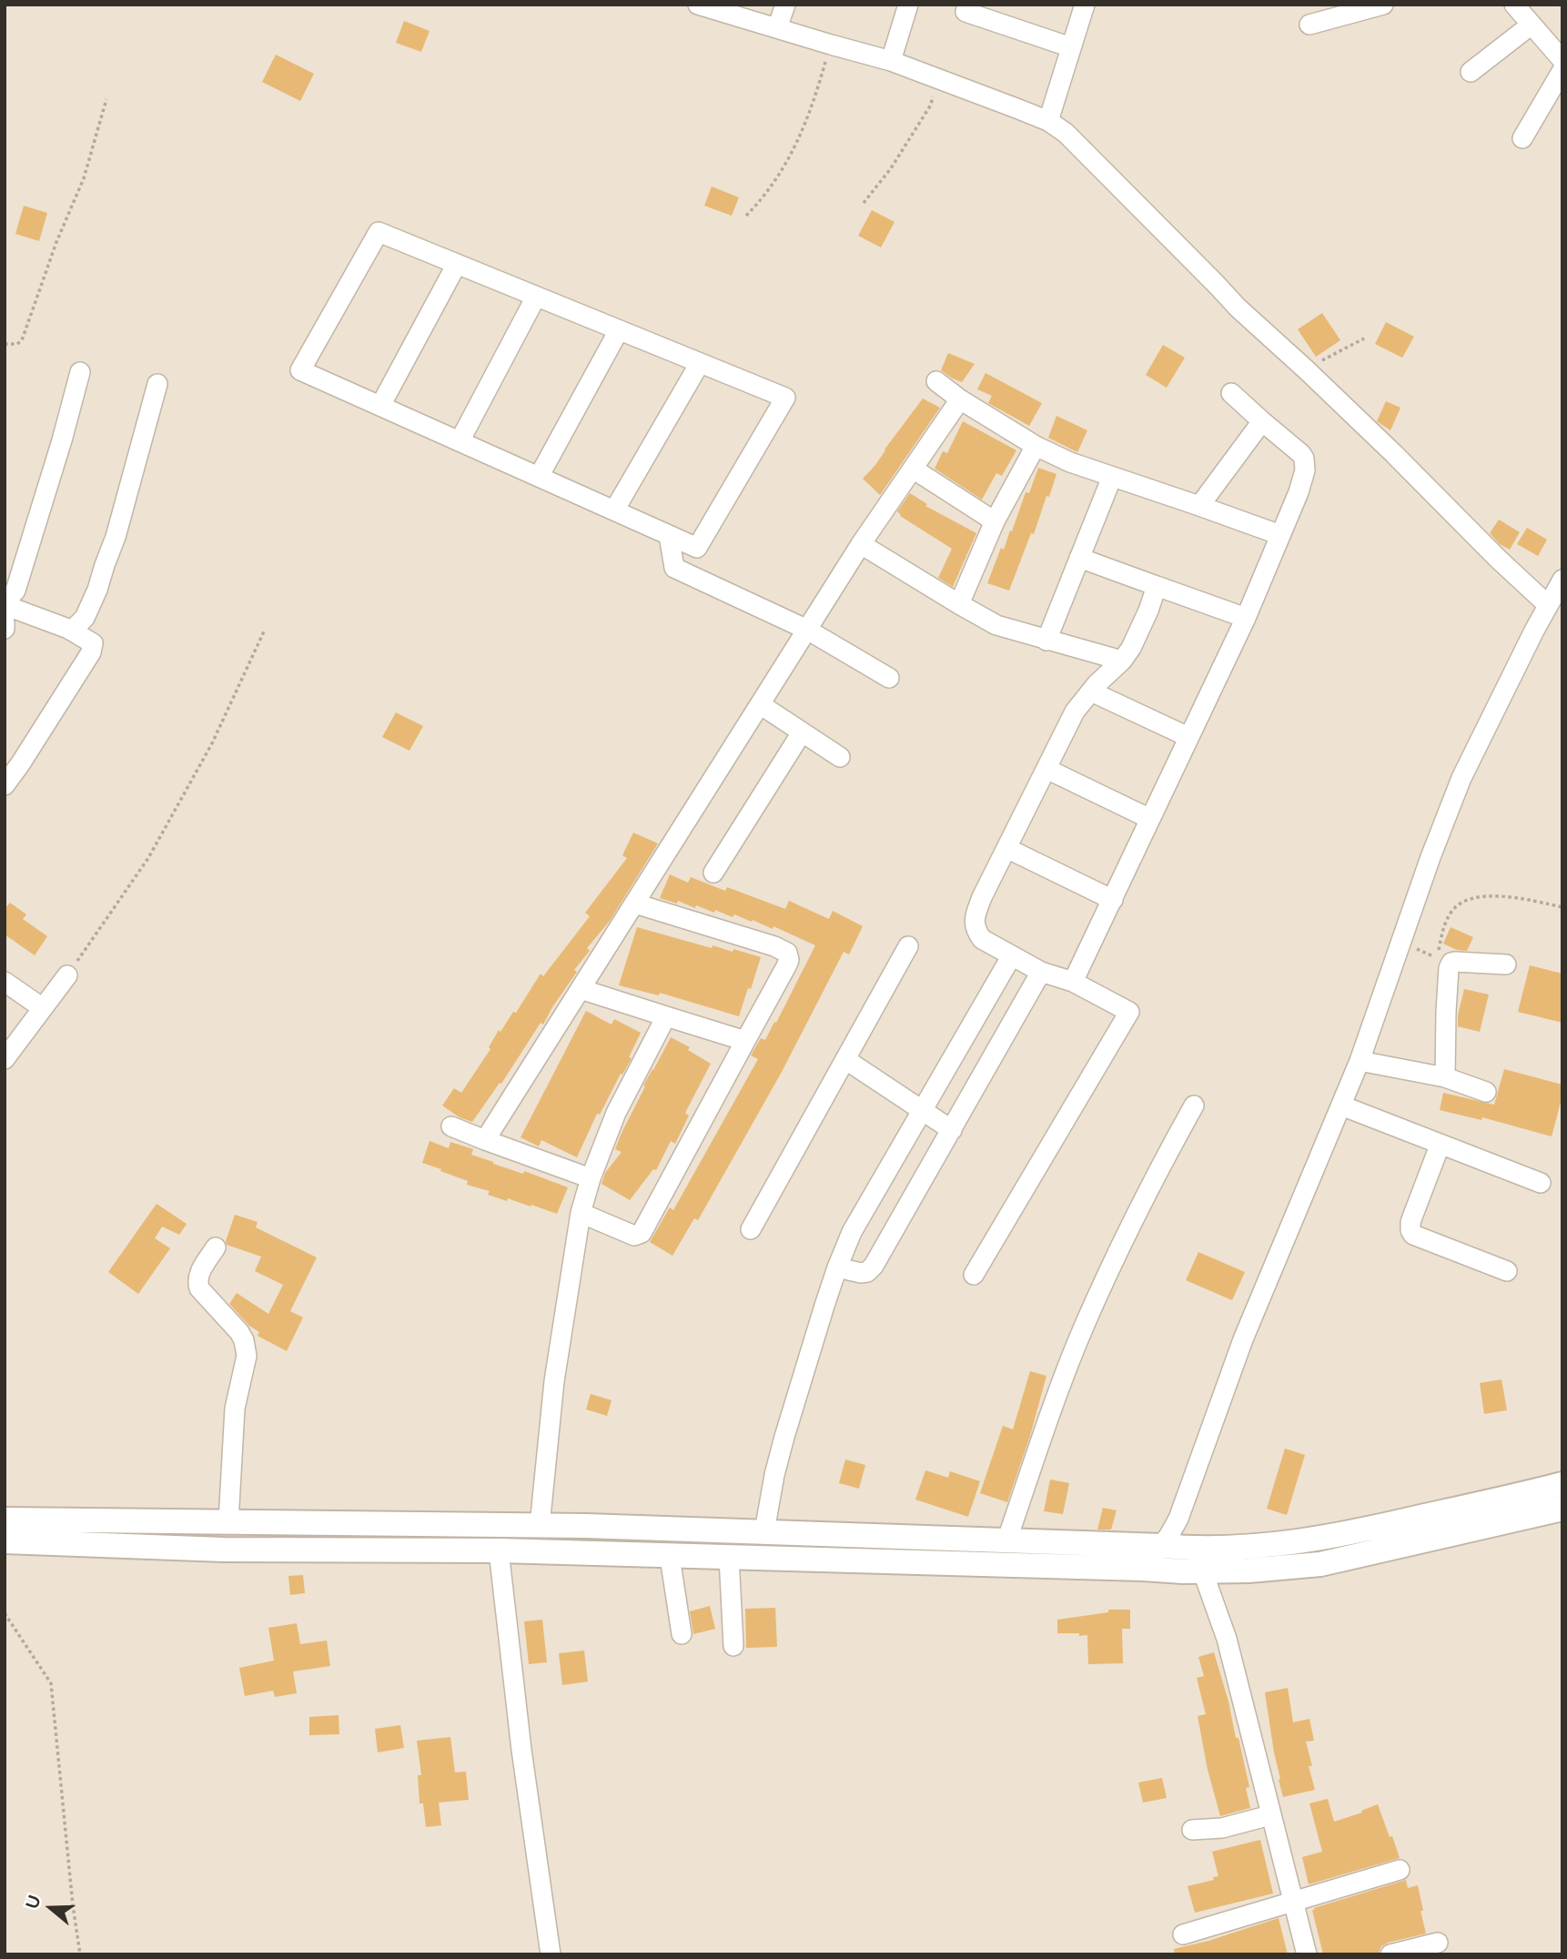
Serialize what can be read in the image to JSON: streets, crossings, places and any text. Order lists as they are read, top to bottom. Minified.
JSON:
{"north":"left"}
